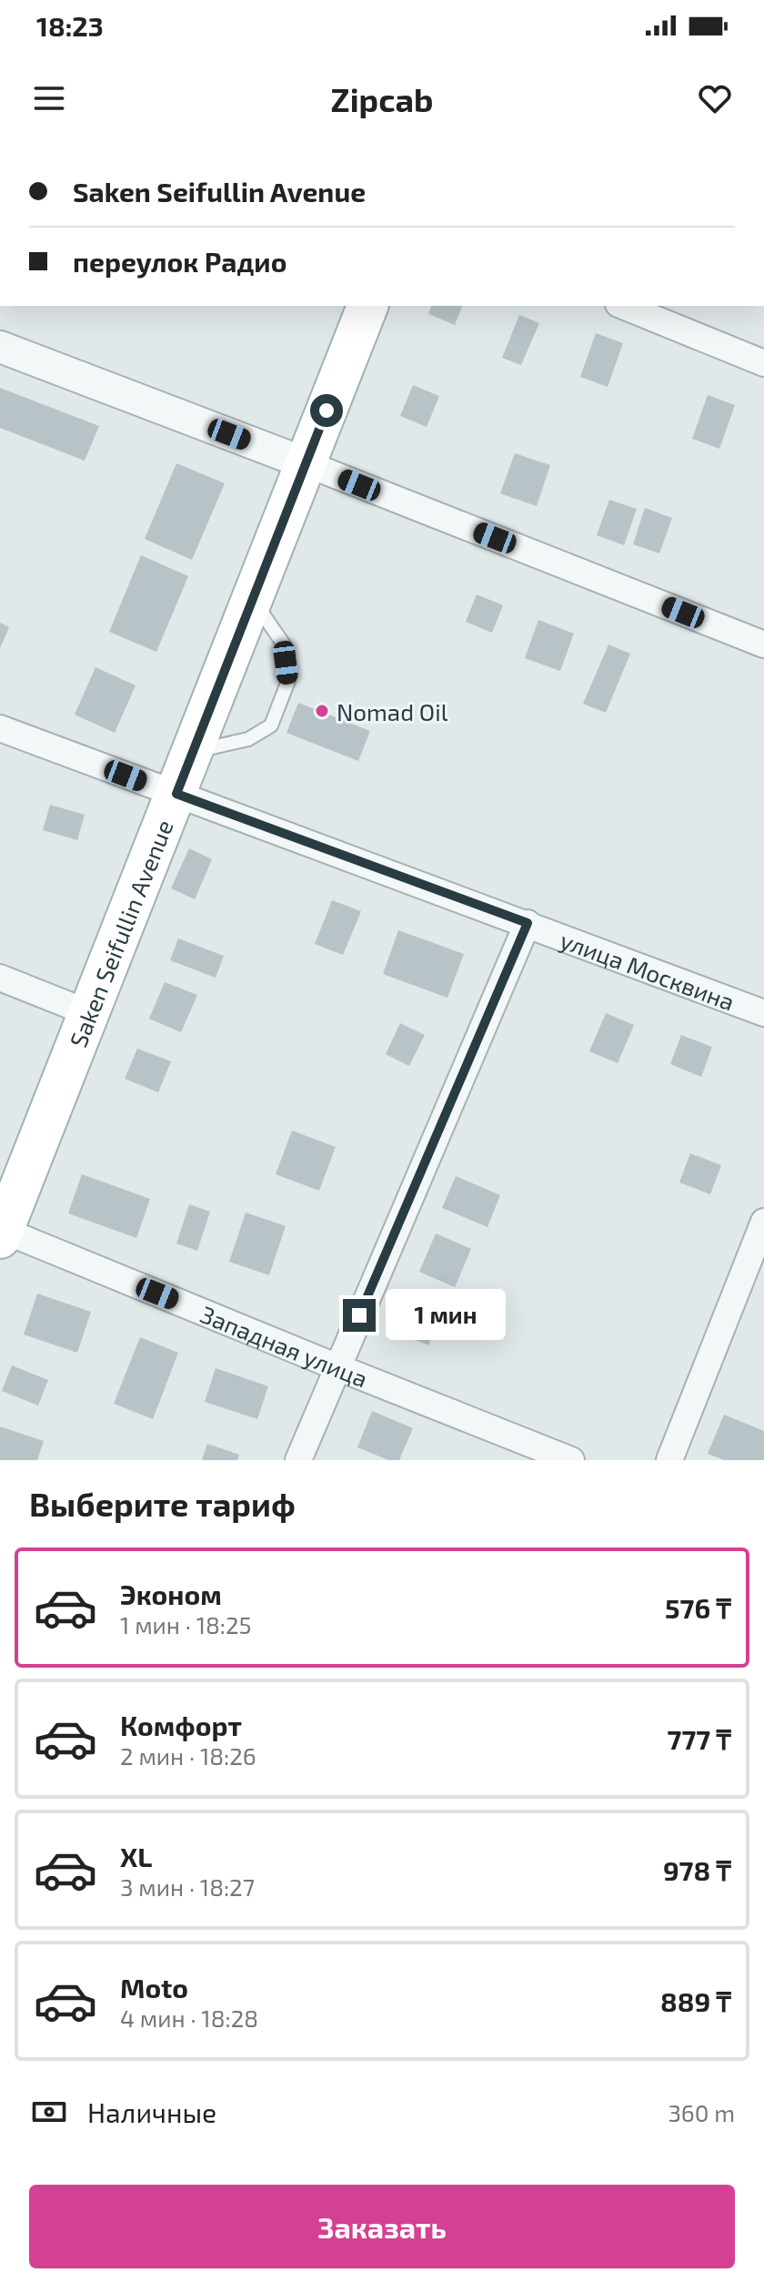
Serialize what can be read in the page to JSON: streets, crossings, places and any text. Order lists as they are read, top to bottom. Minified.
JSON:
{"streets":{"main road":["Saken Seifullin Avenue"],"street":["улица Москвина","Западная улица"]},"crossings":[["Saken Seifullin Avenue","улица Москвина"],["Saken Seifullin Avenue","Западная улица"]],"places":["Nomad Oil"],"page":{"status":"18:23","header":"Zipcab","banner":["Saken Seifullin Avenue","переулок Радио"],"bubble":"1 мин","heading":"Выберите тариф","list":[{"name":"Эконом","note":"1 мин · 18:25","value":"576 ₸"},{"name":"Комфорт","note":"2 мин · 18:26","value":"777 ₸"},{"name":"XL","note":"3 мин · 18:27","value":"978 ₸"},{"name":"Moto","note":"4 мин · 18:28","value":"889 ₸"}],"pay":["Наличные","360 m"],"buttons":"Заказать"}}
